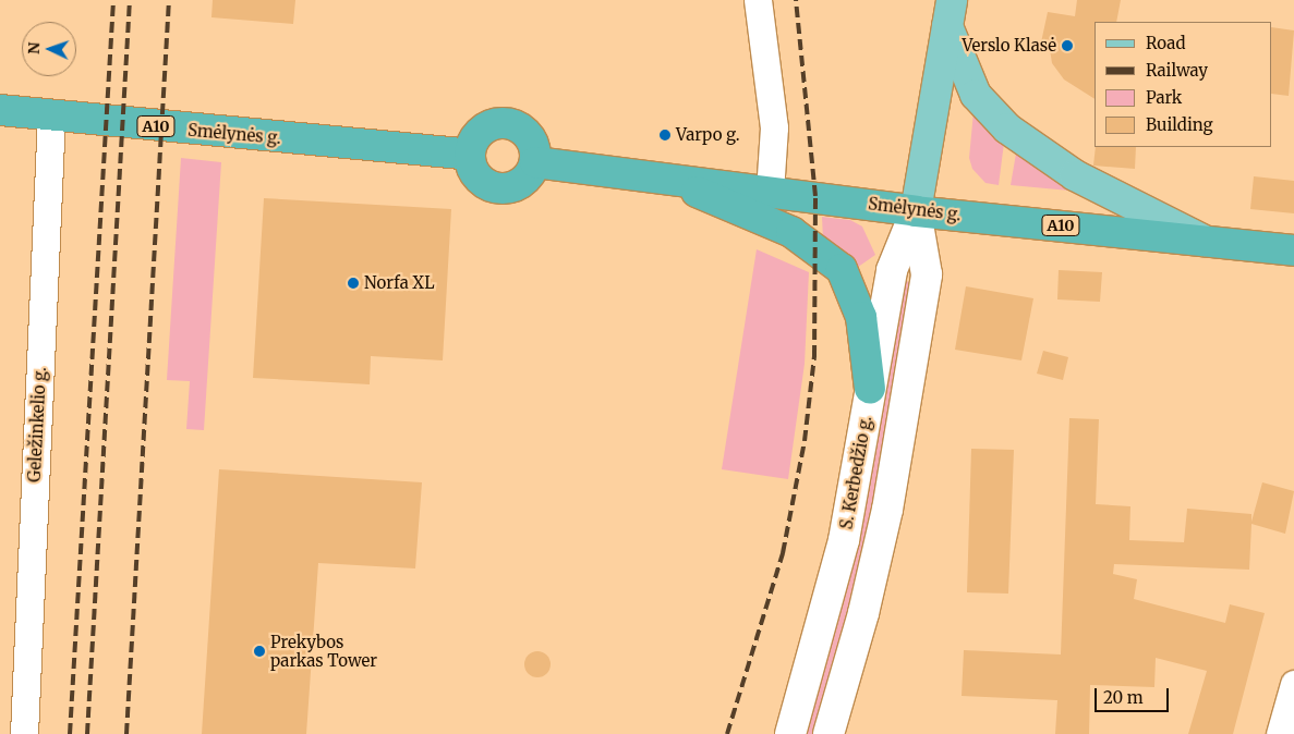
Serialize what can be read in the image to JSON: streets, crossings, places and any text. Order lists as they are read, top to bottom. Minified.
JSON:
{"streets":{"highway":["A10","Smėlynės g."],"main road":["S. Kerbedžio g."],"street":["Geležinkelio g."]},"crossings":[["Smėlynės g.","Geležinkelio g."],["Smėlynės g.","S. Kerbedžio g."]],"places":["Verslo Klasė","Varpo g.","Norfa XL","Prekybos parkas Tower"],"legend":["Road","Railway","Park","Building"],"scale_bar":"20 m","north":"left"}
